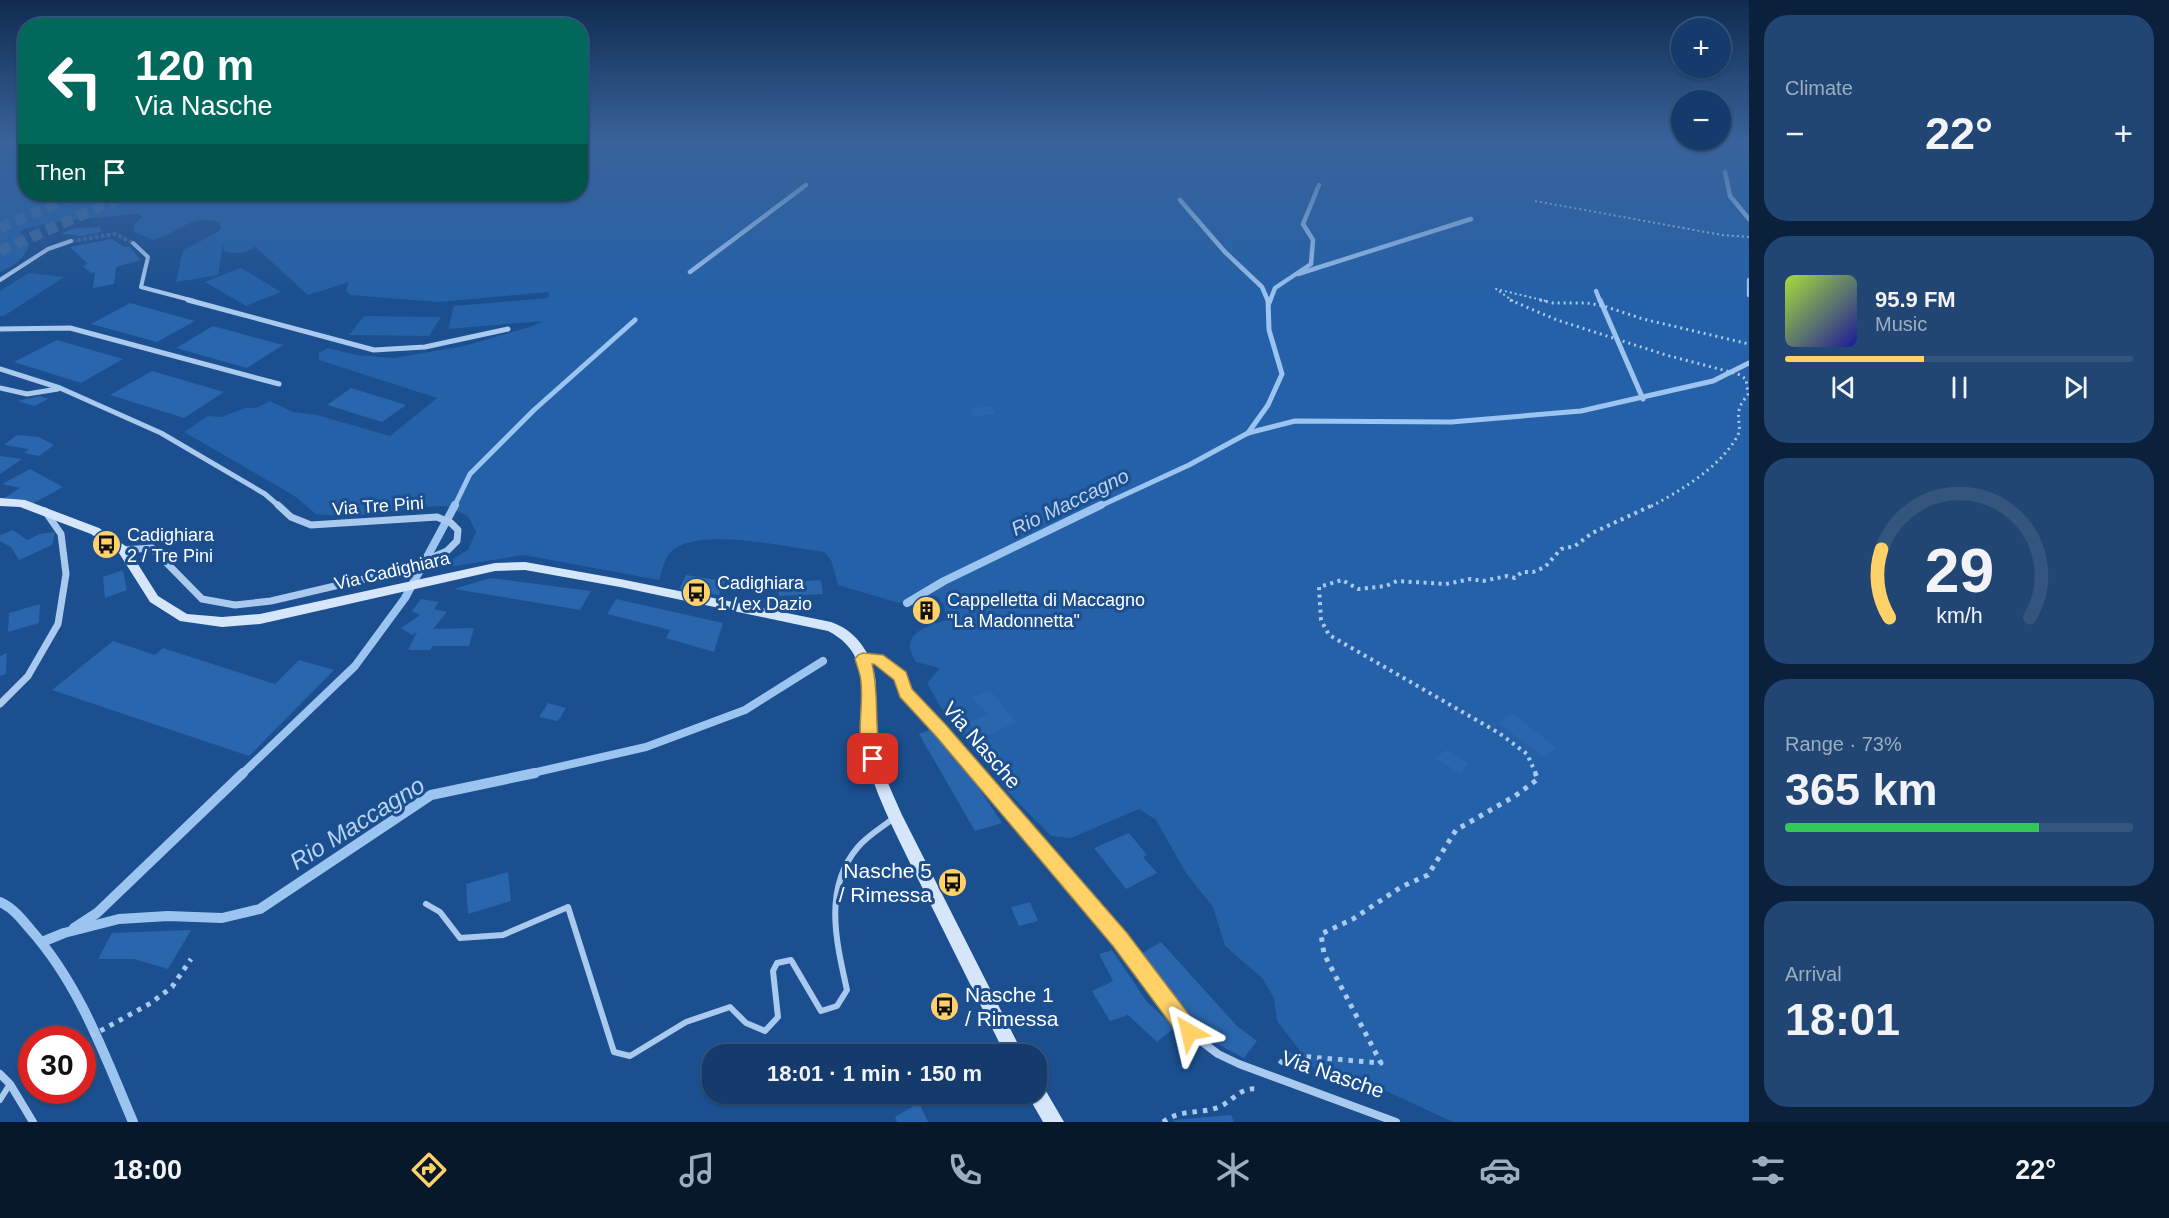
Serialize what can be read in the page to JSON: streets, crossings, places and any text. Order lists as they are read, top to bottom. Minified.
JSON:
{"streets":{"street":["Via Tre Pini","Via Cadighiara","Via Nasche"]},"crossings":[["Via Tre Pini","Via Cadighiara"],["Via Cadighiara","Via Nasche"]],"water":["Rio Maccagno"],"places":{"bus stop":["Cadighiara 2 / Tre Pini","Cadighiara 1 / ex Dazio","Nasche 5 / Rimessa","Nasche 1 / Rimessa"],"building":["Cappelletta di Maccagno \"La Madonnetta\""]},"page":{"tile":["Climate",["Range · 73%","365 km"],["Arrival","18:01"]],"map_buttons":["+","−"],"turn":["120 m","Via Nasche"],"heat":["−","22°","+"],"then":"Then","song":["95.9 FM","Music"],"limit":"30","trip":"18:01 · 1 min · 150 m","tabs":["18:00","22°"],"gauge":["29","km/h"]}}
